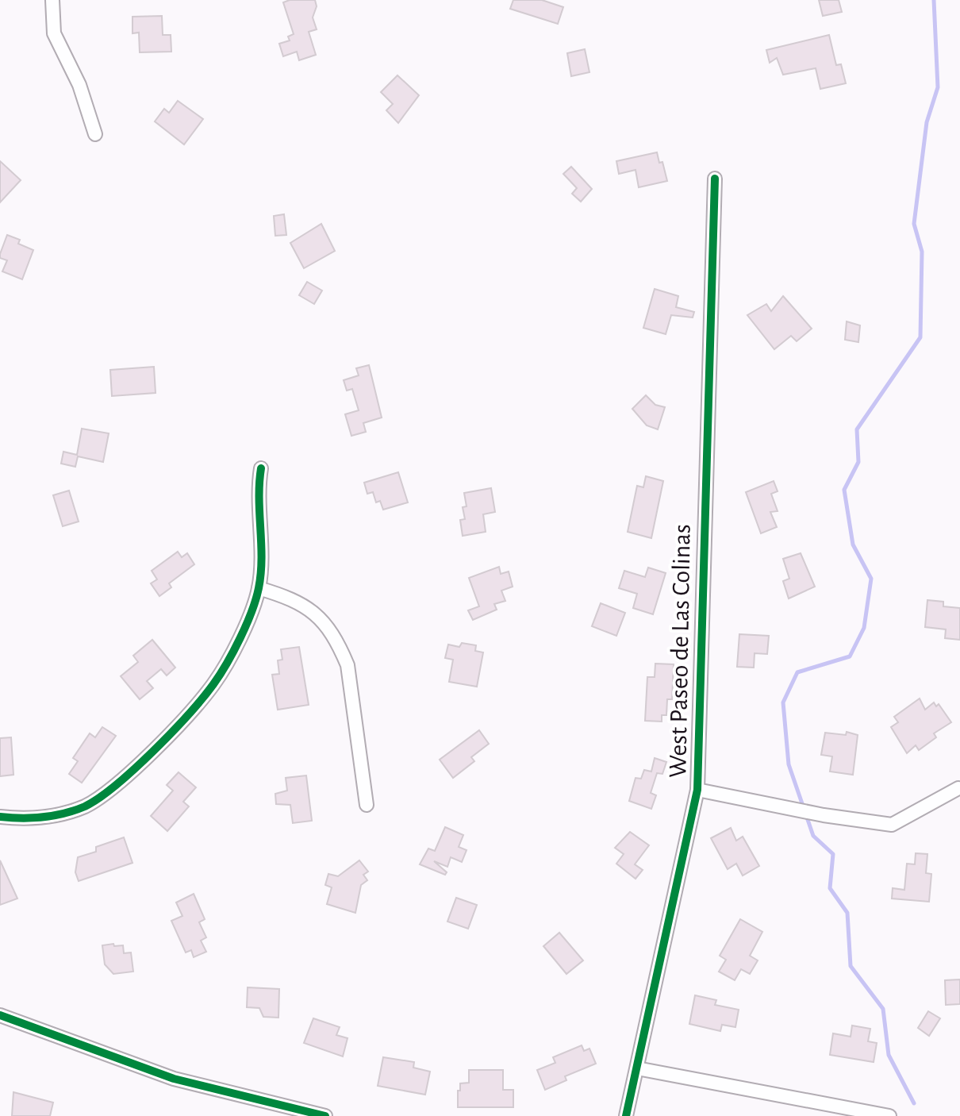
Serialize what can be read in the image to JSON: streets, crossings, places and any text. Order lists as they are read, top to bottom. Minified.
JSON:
{"streets":{"street":["West Paseo de Las Colinas"]}}
